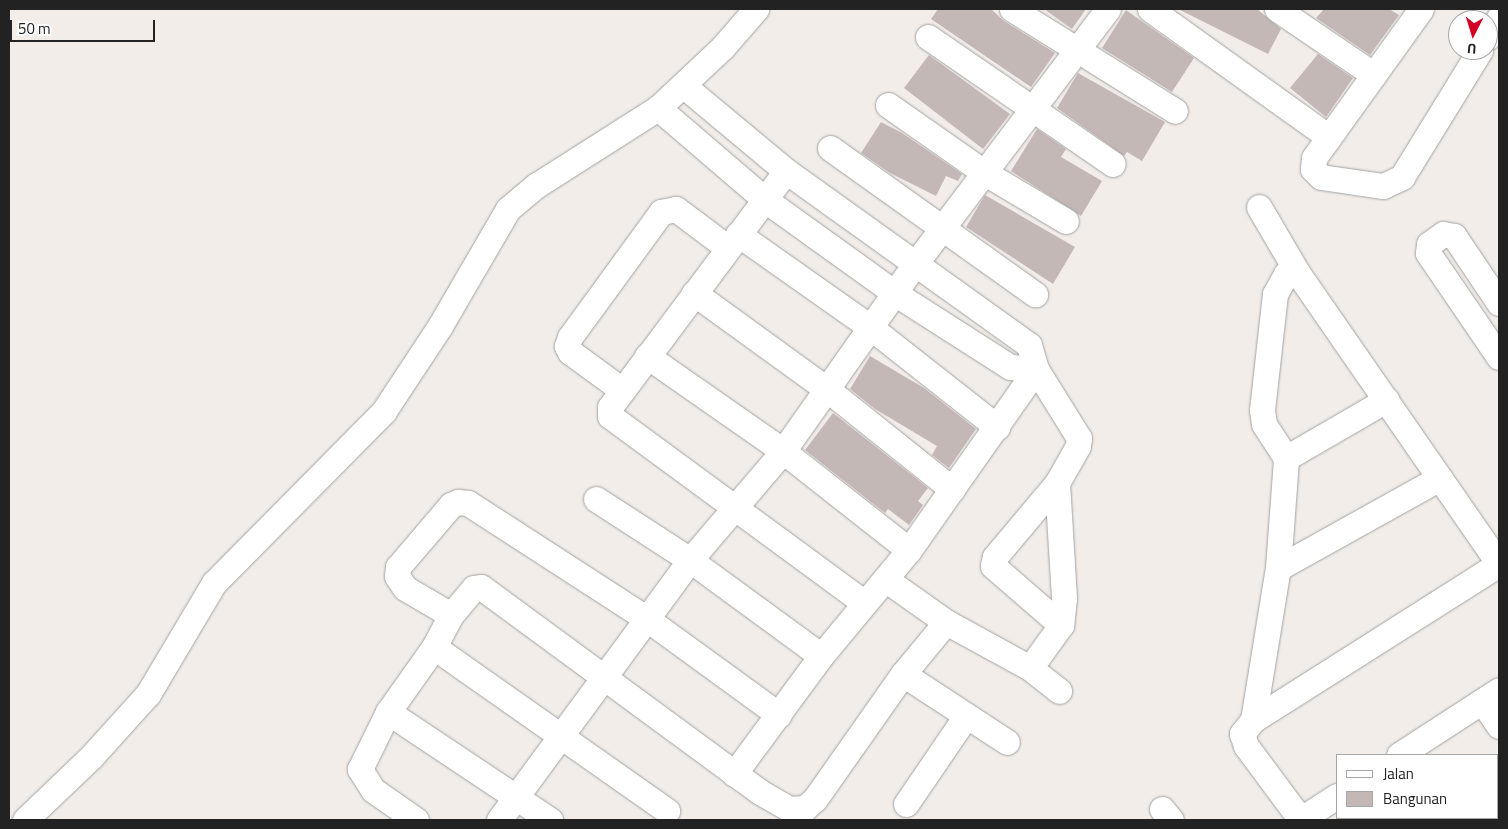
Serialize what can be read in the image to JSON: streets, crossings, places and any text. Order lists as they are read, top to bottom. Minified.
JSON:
{"legend":["Jalan","Bangunan"],"scale_bar":"50 m","north":"bottom"}
